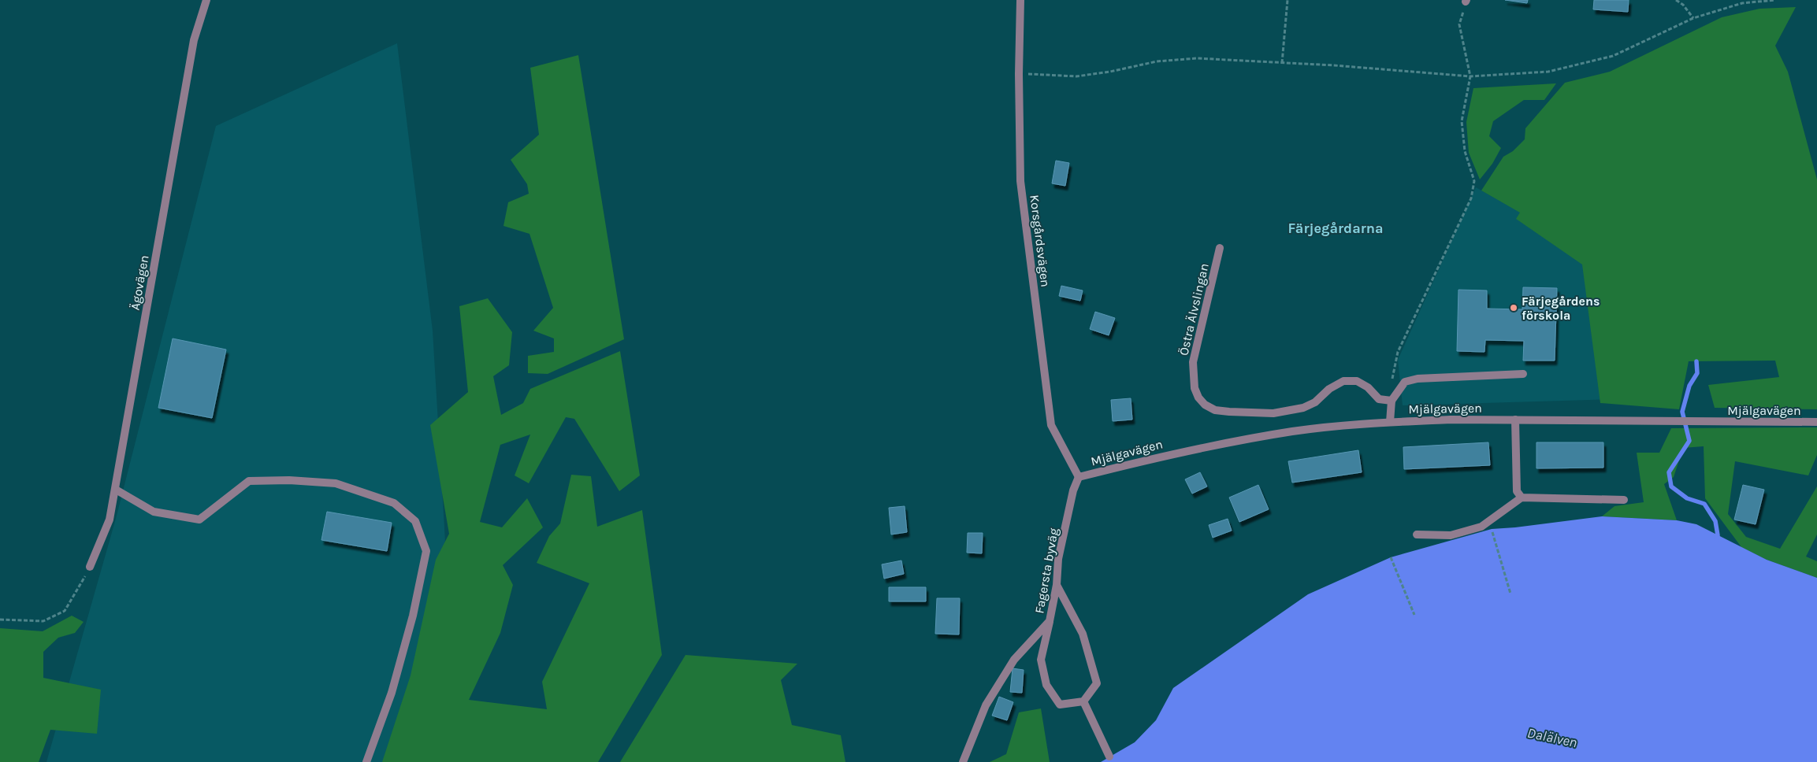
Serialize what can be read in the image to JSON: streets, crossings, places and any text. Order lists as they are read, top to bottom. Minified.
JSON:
{"streets":{"street":["Korsgårdsvägen","Ägovägen","Östra Älvslingan","Mjälgavägen","Fagersta byväg"]},"crossings":[["Korsgårdsvägen","Mjälgavägen"],["Korsgårdsvägen","Fagersta byväg"],["Mjälgavägen","Fagersta byväg"]],"districts":["Färjegårdarna"],"water":["Dalälven"],"places":["Färjegårdens förskola"]}
